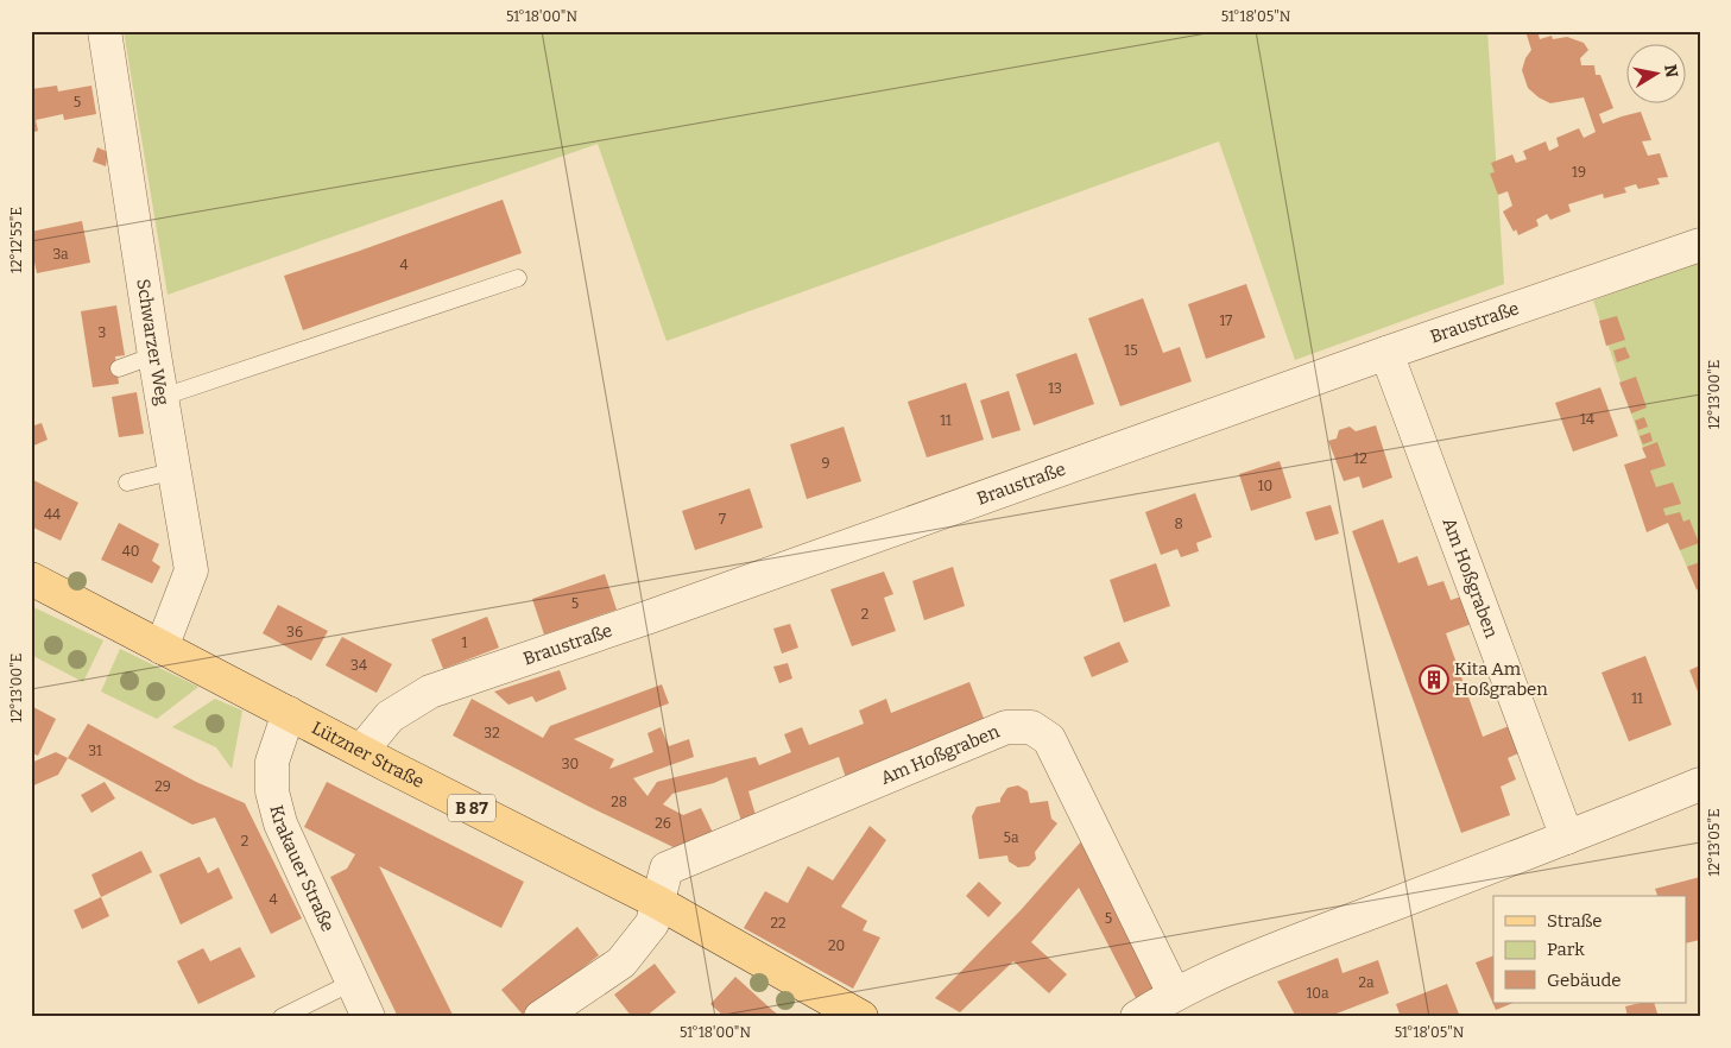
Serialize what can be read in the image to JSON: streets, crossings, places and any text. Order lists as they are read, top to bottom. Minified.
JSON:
{"streets":{"main road":["Lützner Straße","B 87"],"street":["Braustraße","Schwarzer Weg","Am Hoßgraben","Krakauer Straße"]},"crossings":[["Braustraße","Am Hoßgraben"],["Braustraße","Lützner Straße"],["Schwarzer Weg","Lützner Straße"],["Am Hoßgraben","Lützner Straße"],["Lützner Straße","Krakauer Straße"]],"places":{"building":["Kita Am Hoßgraben"]},"house_numbers":["5","19","3a","4","17","3","15","13","14","11","12","9","10","44","7","8","40","5","2","36","1","34","11","32","31","30","29","28","26","5a","2","4","5","22","20","2a","10a"],"legend":["Straße","Park","Gebäude"],"north":"right","coordinates":["51°18'00\"N","51°18'05\"N","12°12'55\"E","12°13'00\"E","12°13'05\"E"]}
